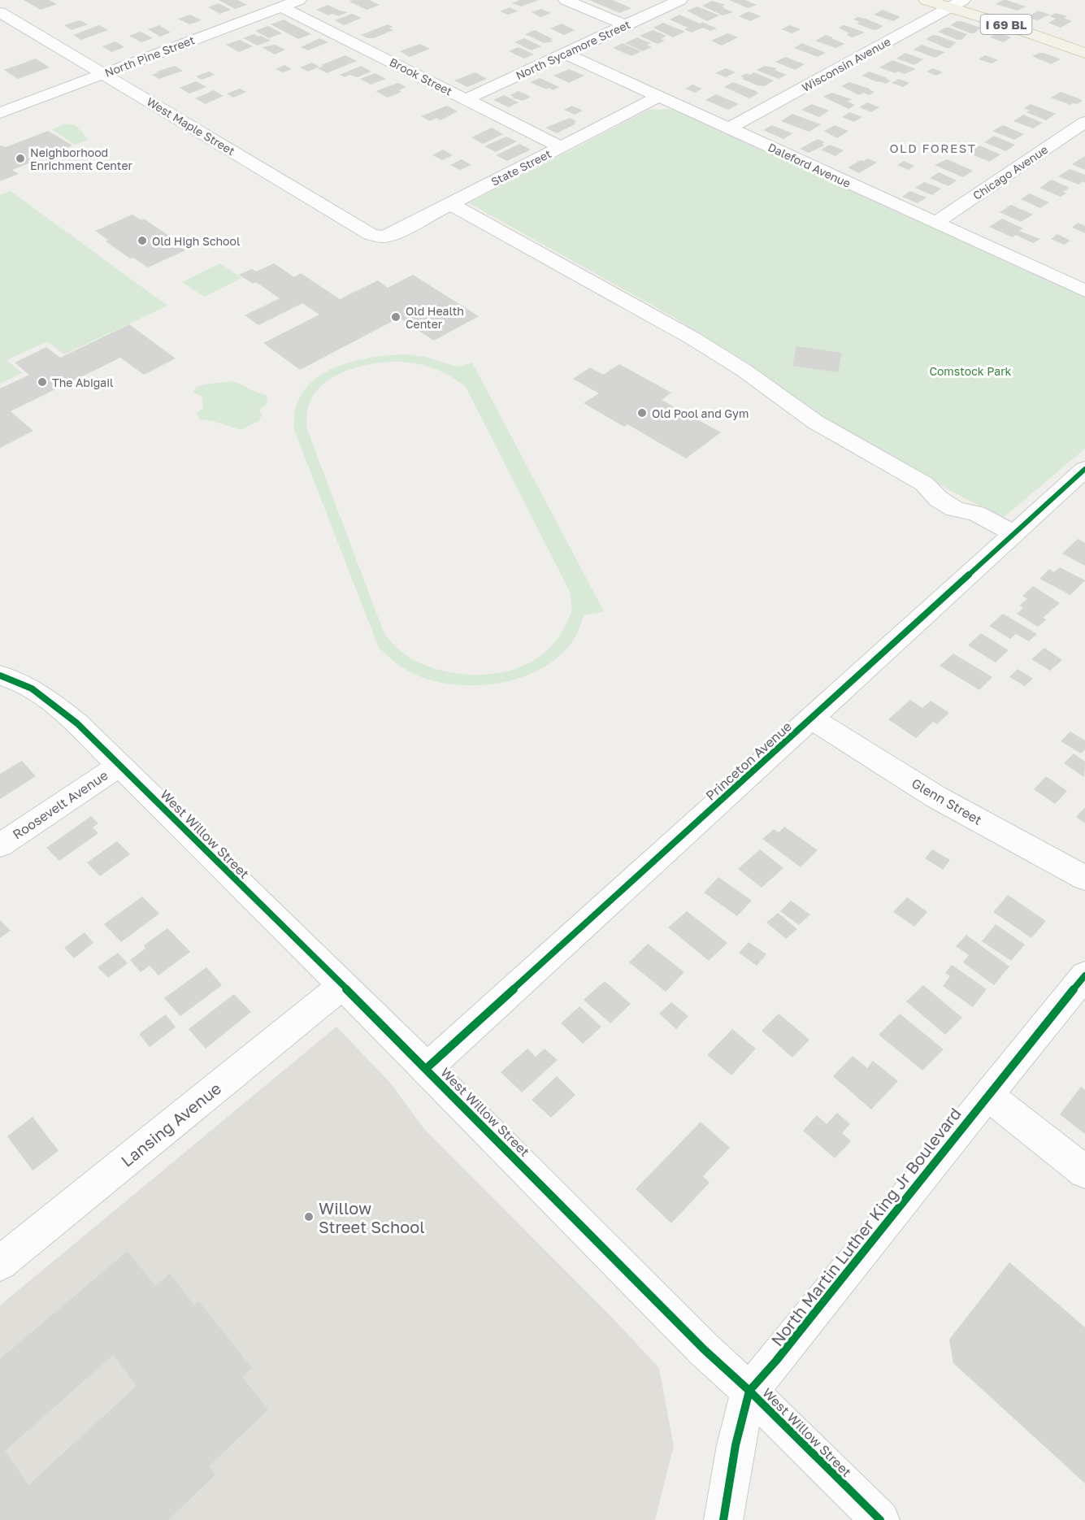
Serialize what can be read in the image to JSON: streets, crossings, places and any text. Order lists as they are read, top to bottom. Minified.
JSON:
{"streets":{"main road":["I 69 BL"],"street":["North Sycamore Street","North Pine Street","Wisconsin Avenue","Brook Street","West Maple Street","Daleford Avenue","State Street","Chicago Avenue","Princeton Avenue","Glenn Street","Roosevelt Avenue","West Willow Street","Lansing Avenue","North Martin Luther King Jr Boulevard"]},"crossings":[["I 69 BL","Wisconsin Avenue"],["North Sycamore Street","Brook Street"],["North Sycamore Street","Daleford Avenue"],["North Pine Street","Brook Street"],["North Pine Street","West Maple Street"],["Wisconsin Avenue","Daleford Avenue"],["Brook Street","State Street"],["West Maple Street","State Street"],["Daleford Avenue","State Street"],["Daleford Avenue","Chicago Avenue"],["Princeton Avenue","Glenn Street"],["Princeton Avenue","West Willow Street"],["Roosevelt Avenue","West Willow Street"],["West Willow Street","Lansing Avenue"],["West Willow Street","North Martin Luther King Jr Boulevard"]],"districts":["OLD FOREST"],"parks":["Comstock Park"],"places":["Neighborhood Enrichment Center","Old High School","Old Health Center","The Abigail","Old Pool and Gym","Willow Street School"]}
